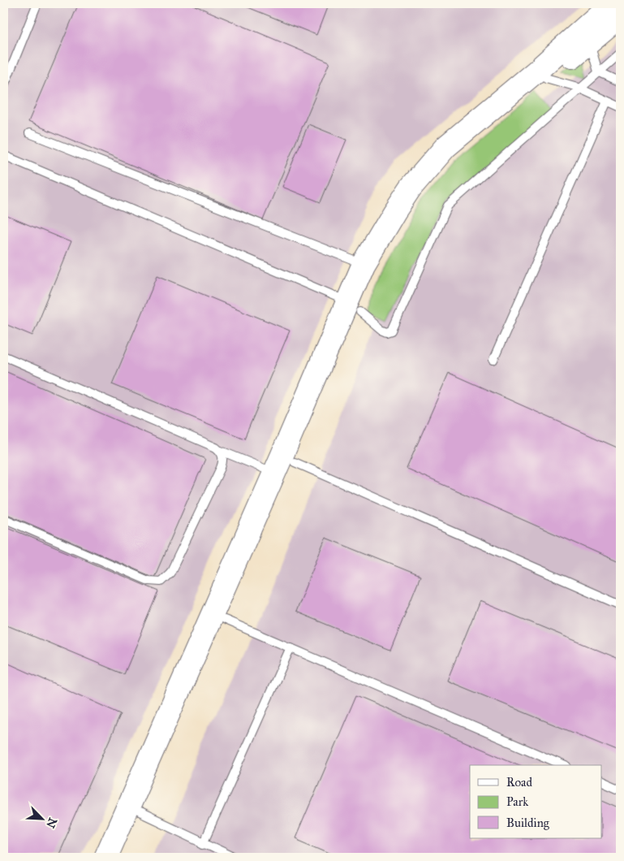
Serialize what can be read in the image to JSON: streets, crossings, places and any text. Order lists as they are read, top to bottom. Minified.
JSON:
{"legend":["Road","Park","Building"],"north":"bottom right"}
